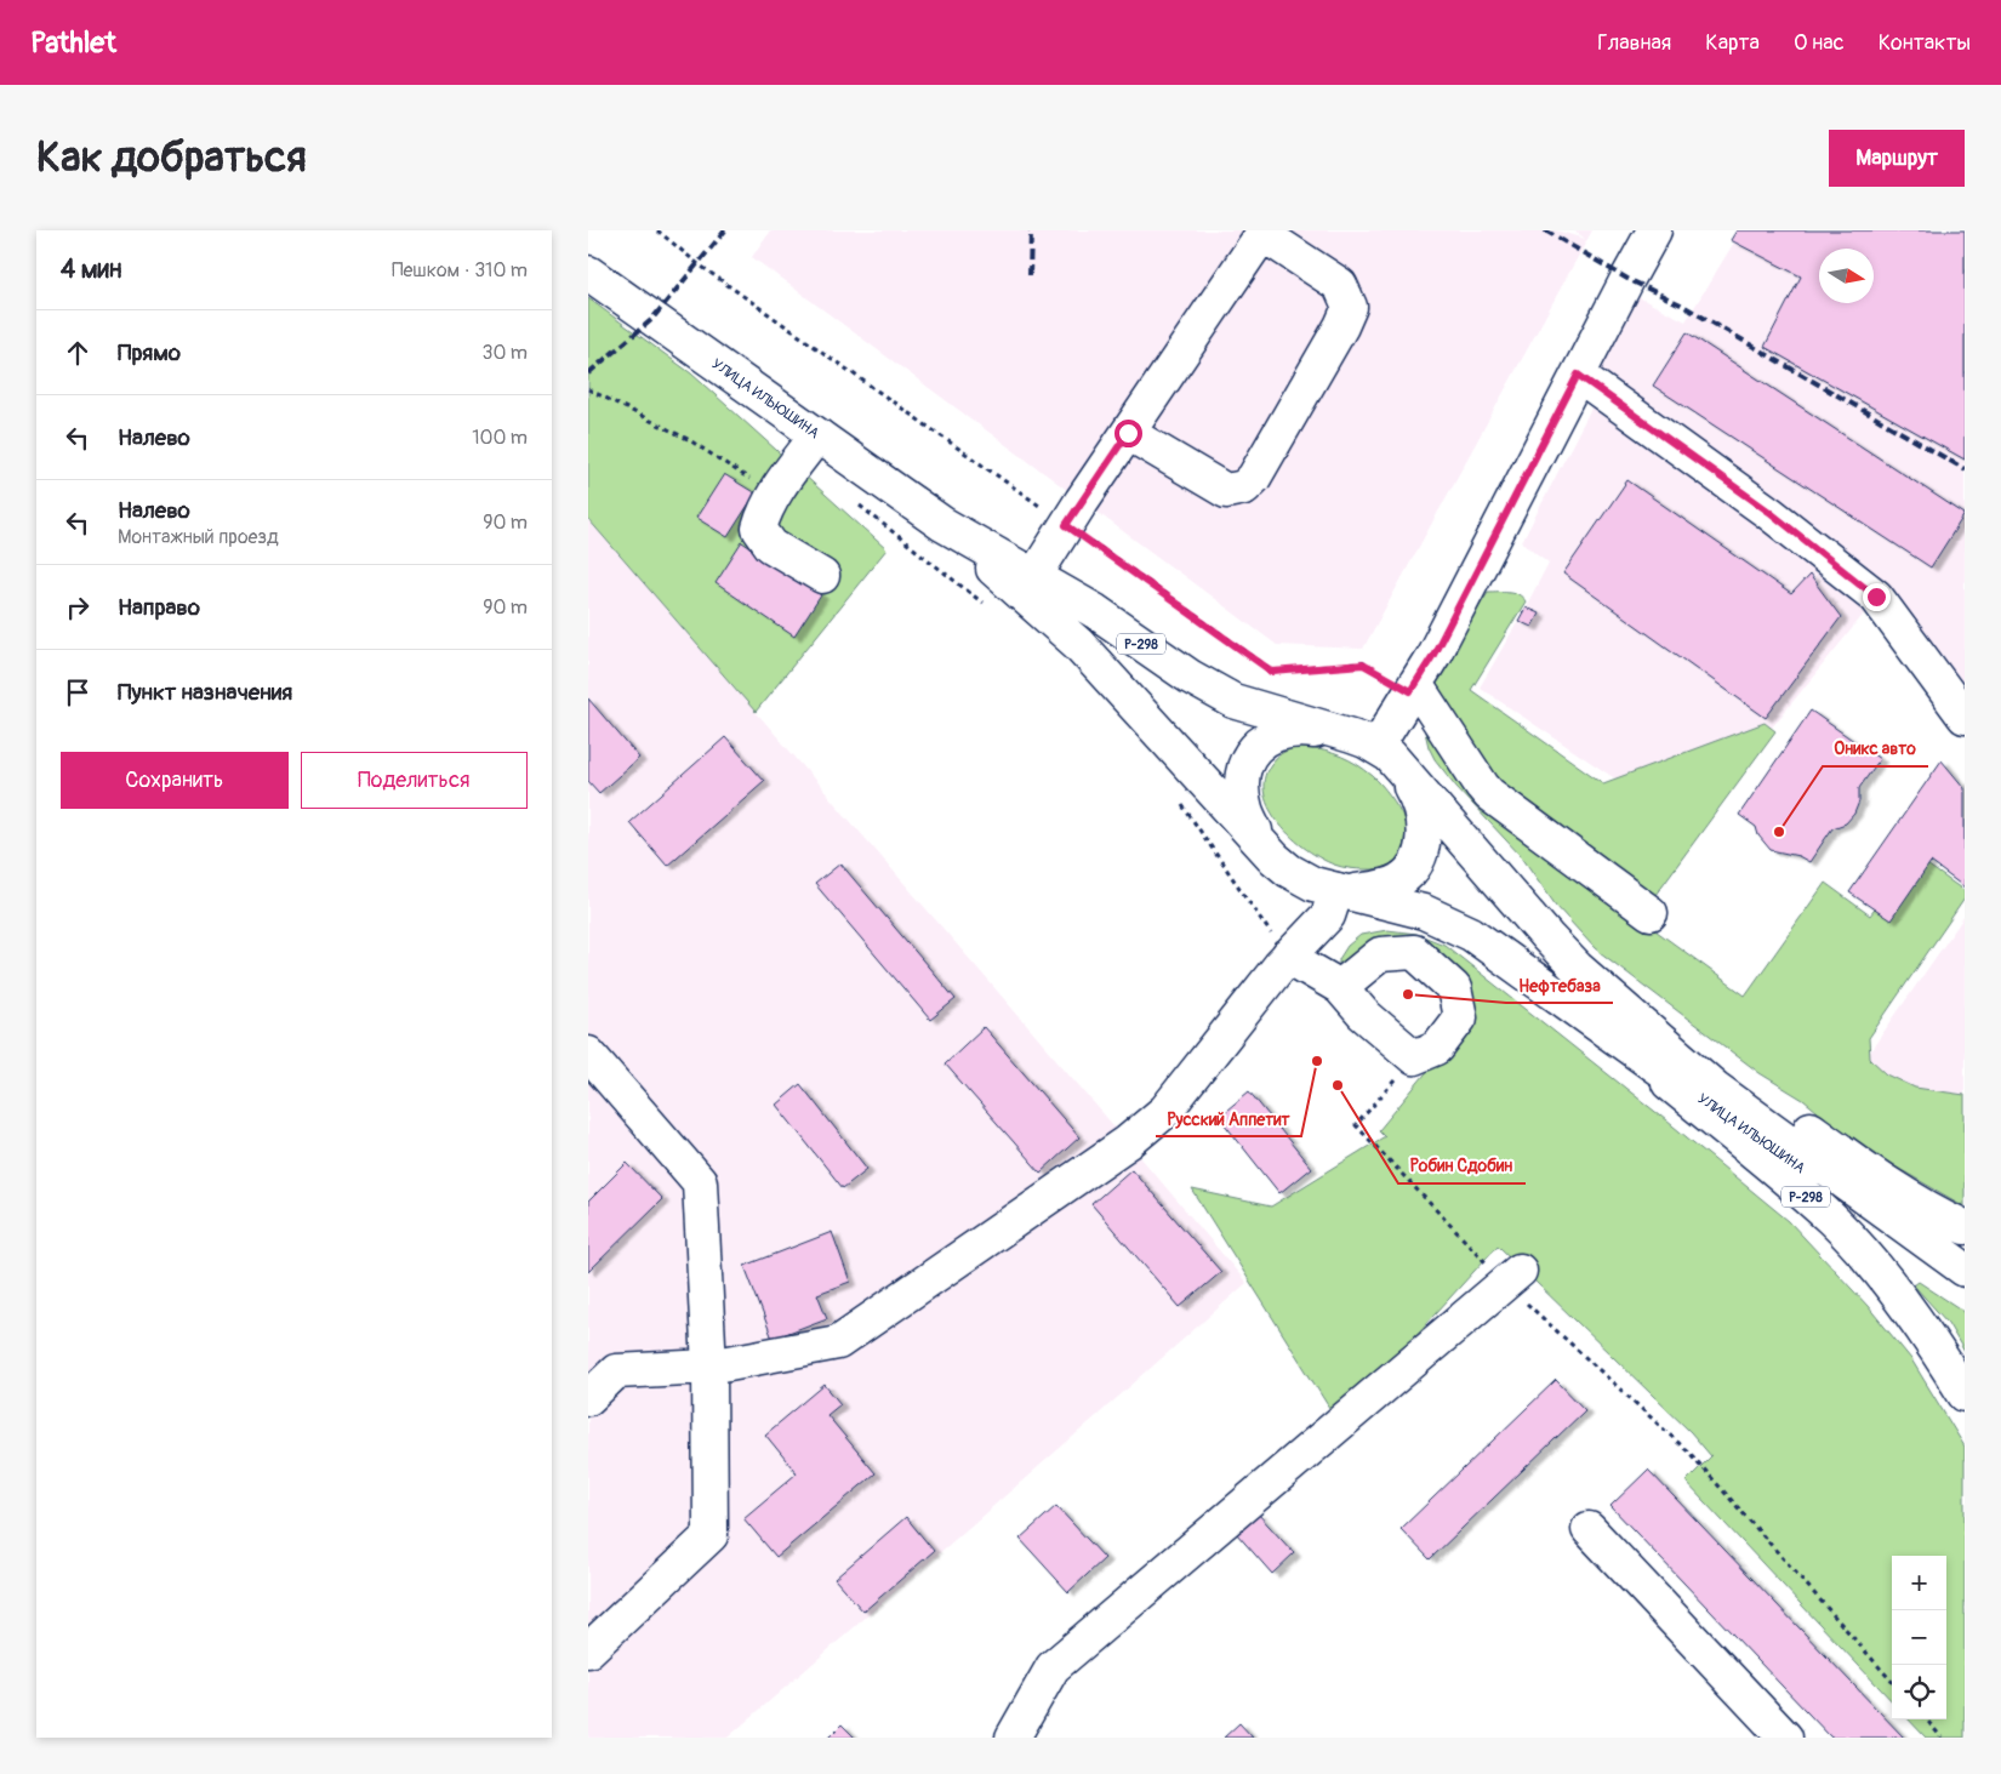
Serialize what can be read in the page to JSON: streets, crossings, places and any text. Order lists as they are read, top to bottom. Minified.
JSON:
{"streets":{"main road":["УЛИЦА ИЛЬЮШИНА","Р-298"]},"crossings":[["УЛИЦА ИЛЬЮШИНА","Р-298"]],"places":["Оникс авто","Нефтебаза","Русский Аппетит","Робин Сдобин"],"north":"right","page":{"header":"Pathlet","nav":["Главная","Карта","О нас","Контакты"],"buttons":["Маршрут",["Сохранить","Поделиться"]],"title":"Как добраться","heading":["4 мин","Пешком · 310 m"],"list":[["Прямо","30 m"],["Налево","100 m"],["Налево","Монтажный проезд","90 m"],["Направо","90 m"],"Пункт назначения"],"map_buttons":["+","−"]}}
